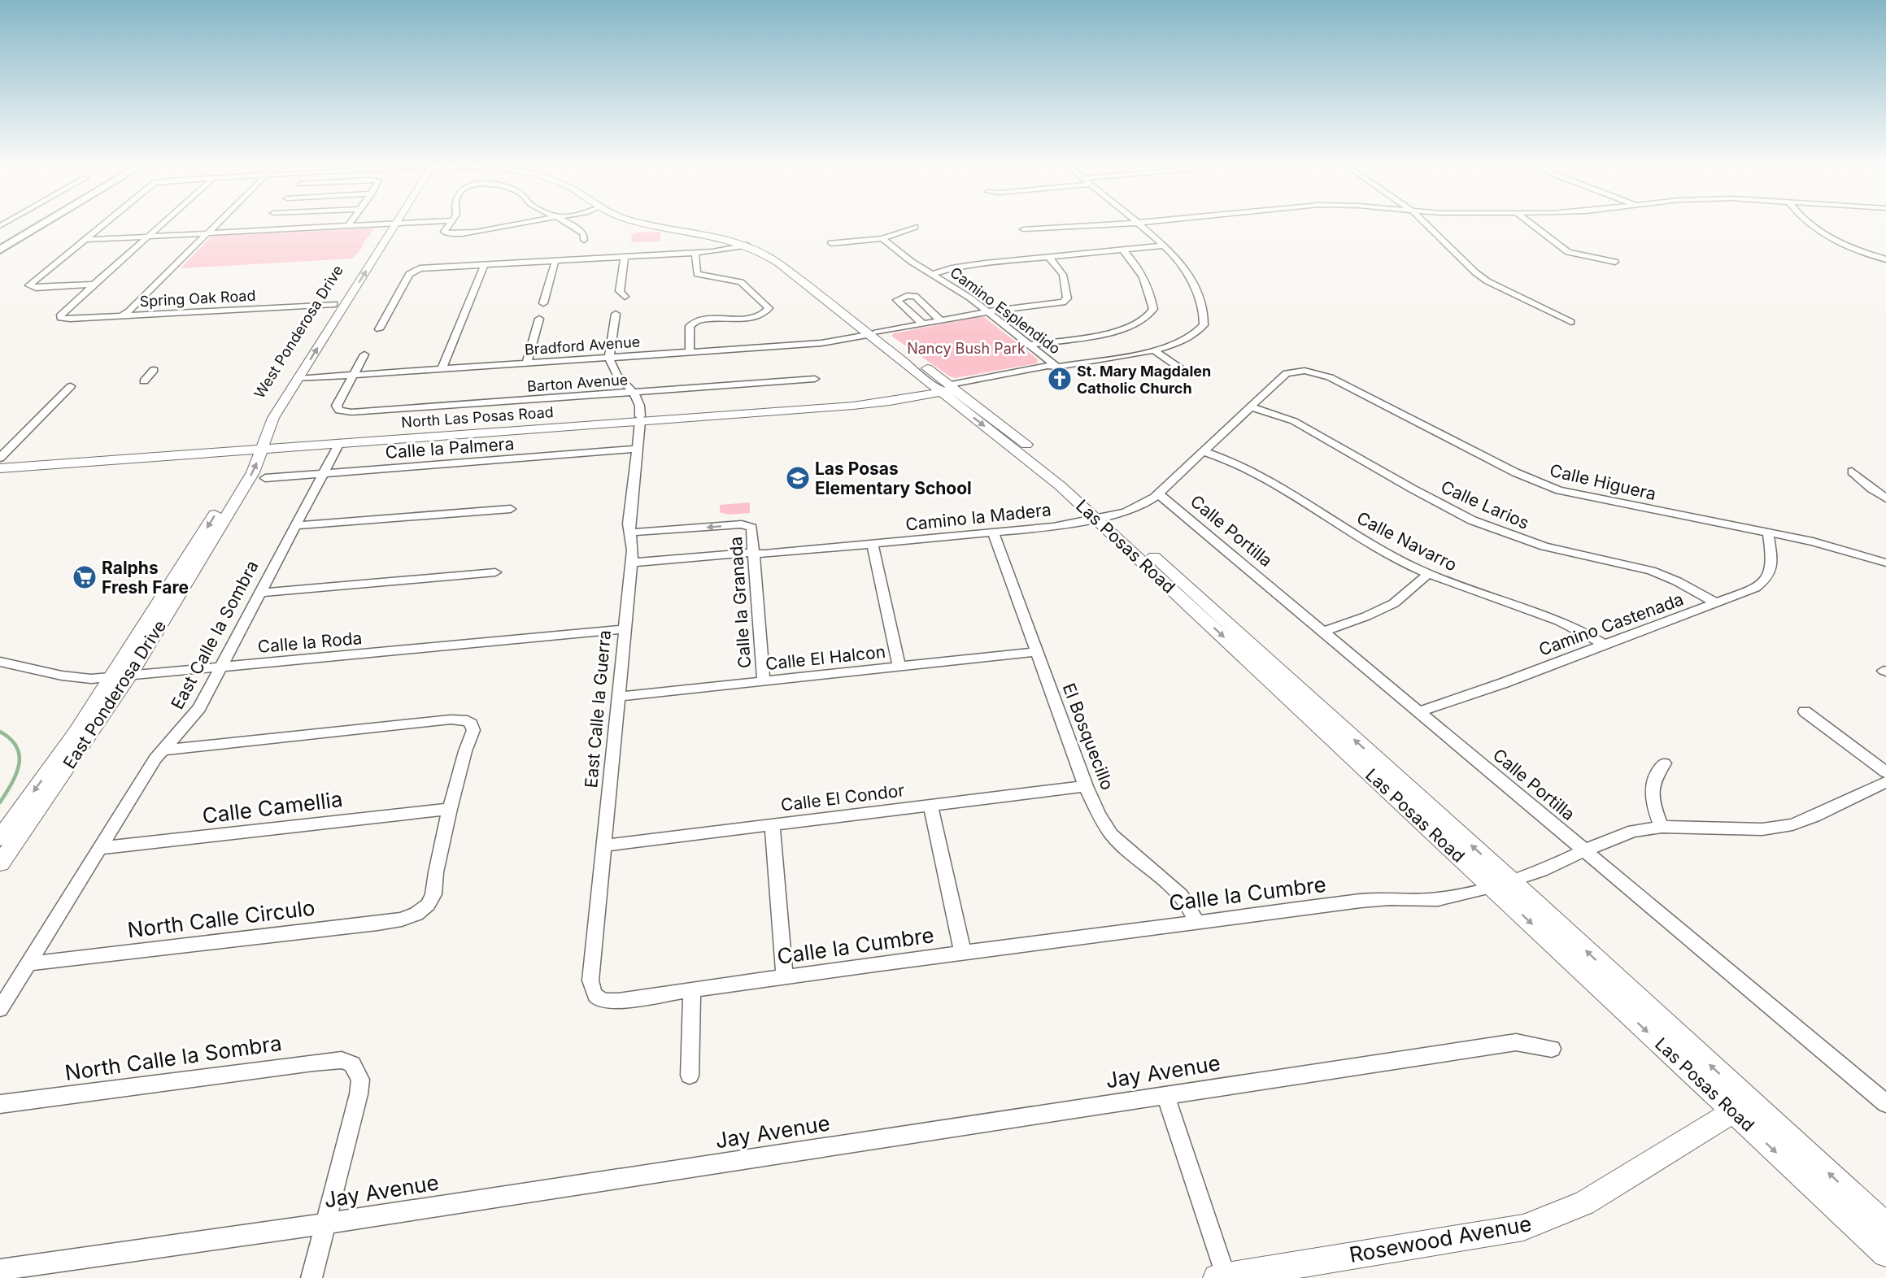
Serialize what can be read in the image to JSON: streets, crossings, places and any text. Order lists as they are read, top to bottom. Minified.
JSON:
{"streets":{"main road":["West Ponderosa Drive","North Las Posas Road","Las Posas Road","East Ponderosa Drive","Rosewood Avenue"],"street":["Spring Oak Road","Camino Esplendido","Bradford Avenue","Barton Avenue","Calle la Palmera","Calle Higuera","Calle Larios","Camino la Madera","Calle Portilla","Calle Navarro","Calle la Granada","Camino Castenada","East Calle la Sombra","Calle la Roda","Calle El Halcon","East Calle la Guerra","El Bosquecillo","Calle El Condor","Calle Camellia","Calle la Cumbre","North Calle Circulo","North Calle la Sombra","Jay Avenue"]},"crossings":[["Spring Oak Road","West Ponderosa Drive"],["Camino Esplendido","Bradford Avenue"],["West Ponderosa Drive","Bradford Avenue"],["West Ponderosa Drive","North Las Posas Road"],["West Ponderosa Drive","East Ponderosa Drive"],["Bradford Avenue","Barton Avenue"],["Bradford Avenue","Las Posas Road"],["Barton Avenue","East Calle la Guerra"],["North Las Posas Road","Las Posas Road"],["North Las Posas Road","East Calle la Sombra"],["North Las Posas Road","East Ponderosa Drive"],["North Las Posas Road","East Calle la Guerra"],["Calle la Palmera","East Calle la Sombra"],["Calle la Palmera","East Calle la Guerra"],["Calle Higuera","Camino la Madera"],["Calle Higuera","Camino Castenada"],["Calle Larios","Camino la Madera"],["Calle Larios","Camino Castenada"],["Camino la Madera","Calle Portilla"],["Camino la Madera","Calle Navarro"],["Camino la Madera","Las Posas Road"],["Camino la Madera","Calle la Granada"],["Camino la Madera","East Calle la Guerra"],["Camino la Madera","El Bosquecillo"],["Calle Portilla","Camino Castenada"],["Calle Portilla","Calle la Cumbre"],["Calle Navarro","Camino Castenada"],["Las Posas Road","Calle la Cumbre"],["Las Posas Road","Rosewood Avenue"],["Calle la Granada","Calle El Halcon"],["Calle la Granada","East Calle la Guerra"],["East Calle la Sombra","Calle la Roda"],["East Calle la Sombra","Calle Camellia"],["East Calle la Sombra","North Calle Circulo"],["Calle la Roda","East Ponderosa Drive"],["Calle la Roda","East Calle la Guerra"],["Calle El Halcon","East Calle la Guerra"],["Calle El Halcon","El Bosquecillo"],["East Calle la Guerra","Calle El Condor"],["East Calle la Guerra","Calle la Cumbre"],["El Bosquecillo","Calle El Condor"],["El Bosquecillo","Calle la Cumbre"],["Calle Camellia","North Calle Circulo"],["North Calle la Sombra","Jay Avenue"]],"one_way":["Calle la Granada"],"parks":["Nancy Bush Park"],"places":{"church":["St. Mary Magdalen Catholic Church"],"school or university":["Las Posas Elementary School"],"supermarket":["Ralphs Fresh Fare"]}}
